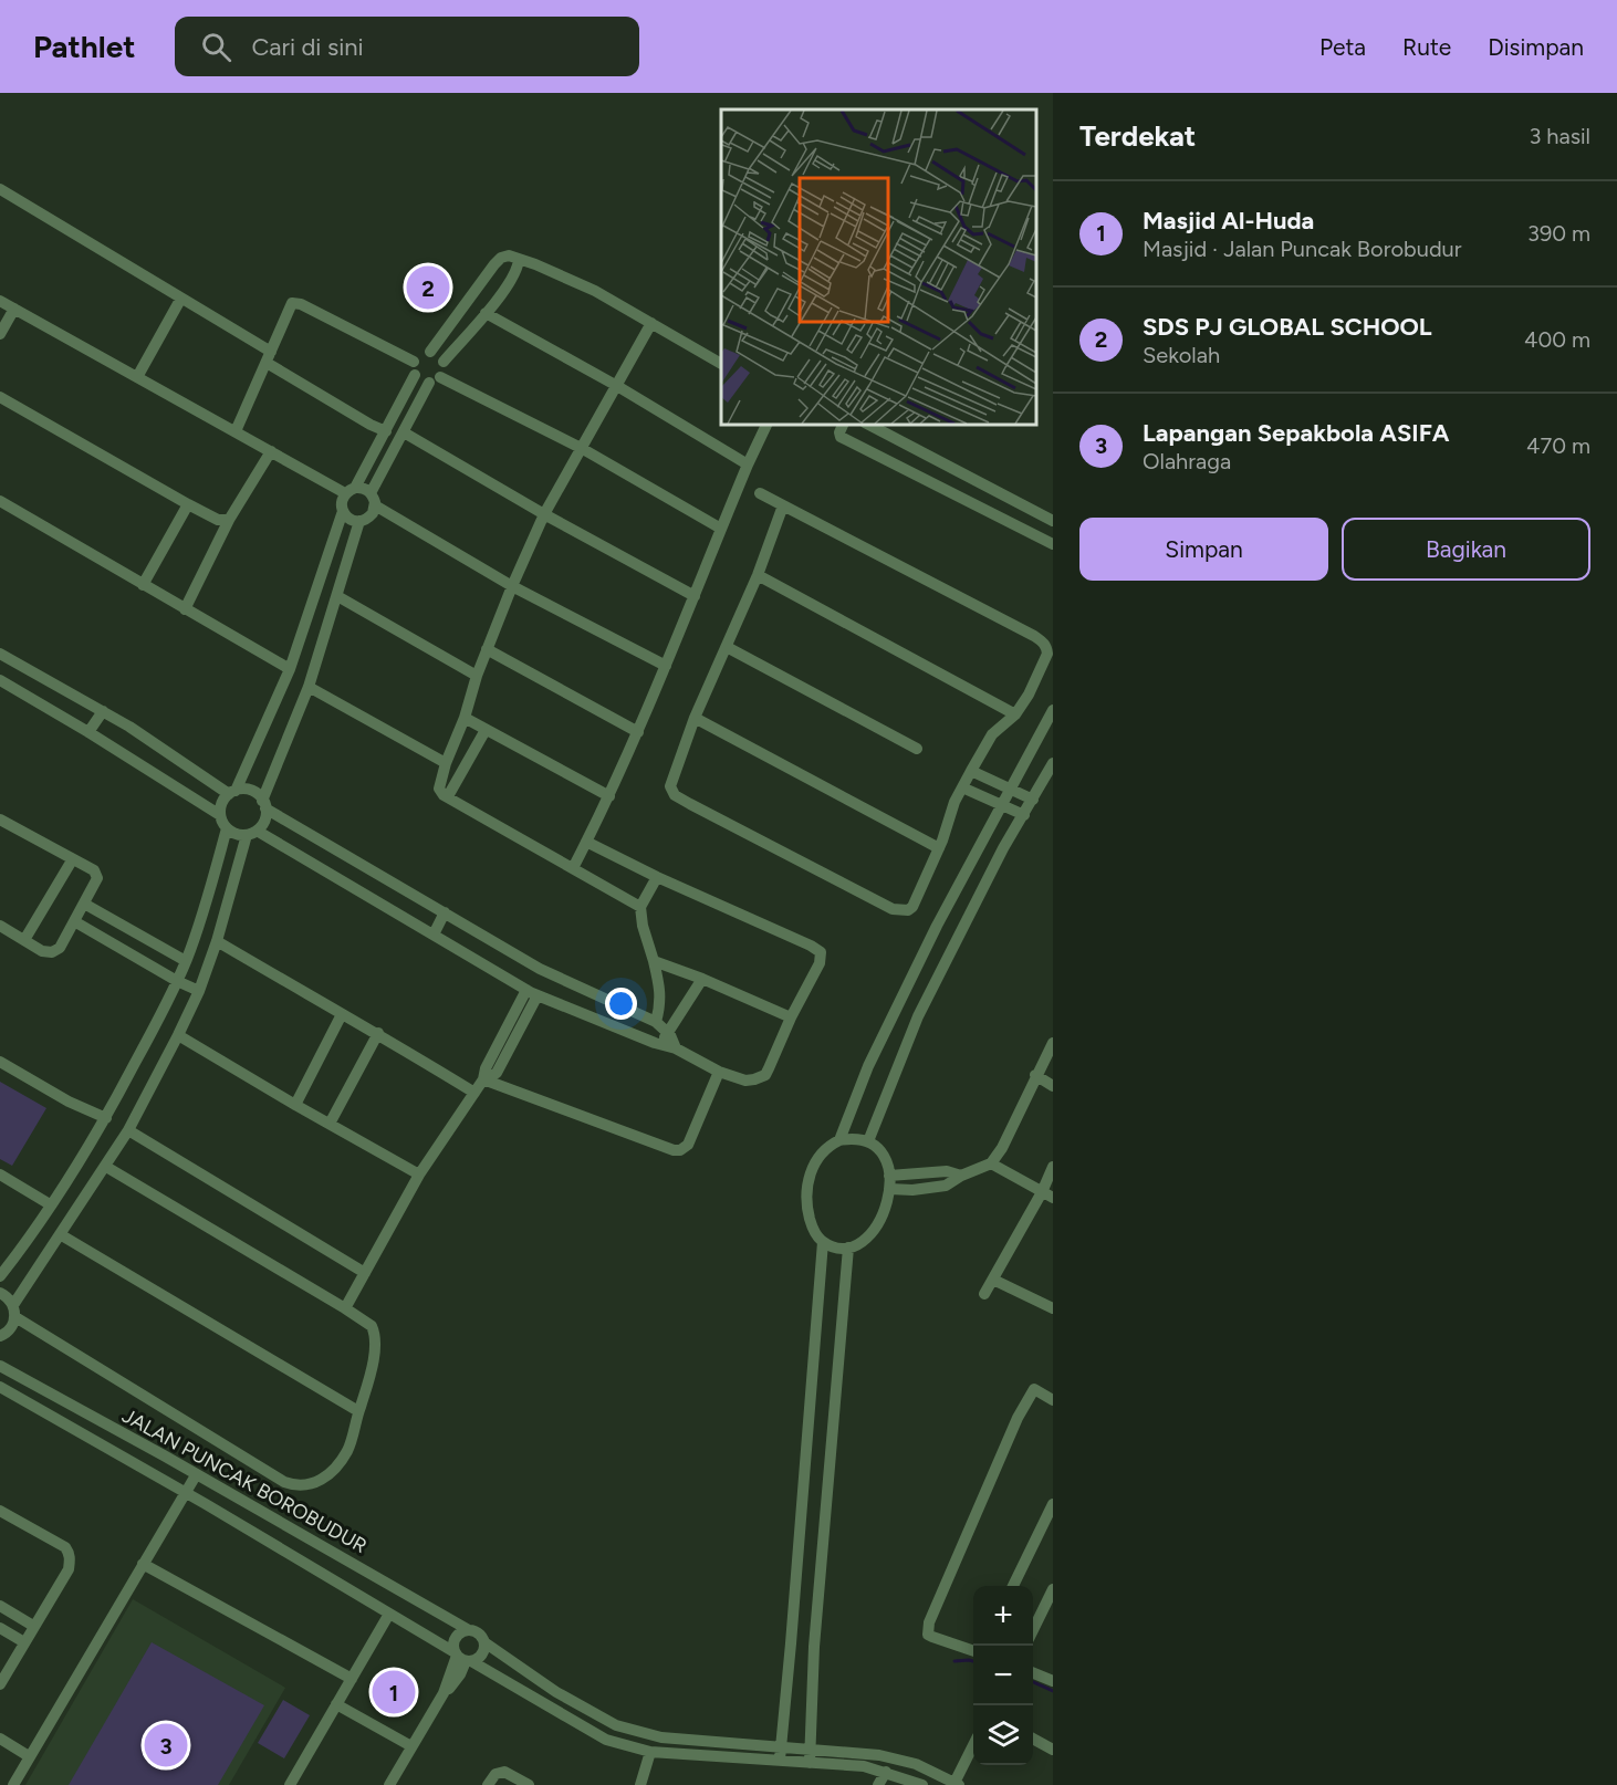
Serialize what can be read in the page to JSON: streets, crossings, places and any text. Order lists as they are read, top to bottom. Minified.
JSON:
{"streets":{"street":["JALAN PUNCAK BOROBUDUR"]},"page":{"header":"Pathlet","search":"Cari di sini","nav":["Peta","Rute","Disimpan"],"heading":["Terdekat","3 hasil"],"list":[{"mark":"1","name":"Masjid Al-Huda","note":"Masjid · Jalan Puncak Borobudur","value":"390 m"},{"mark":"2","name":"SDS PJ GLOBAL SCHOOL","note":"Sekolah","value":"400 m"},{"mark":"3","name":"Lapangan Sepakbola ASIFA","note":"Olahraga","value":"470 m"}],"pins":["2","1","3"],"buttons":["Simpan","Bagikan"],"map_buttons":["+","−"]}}
